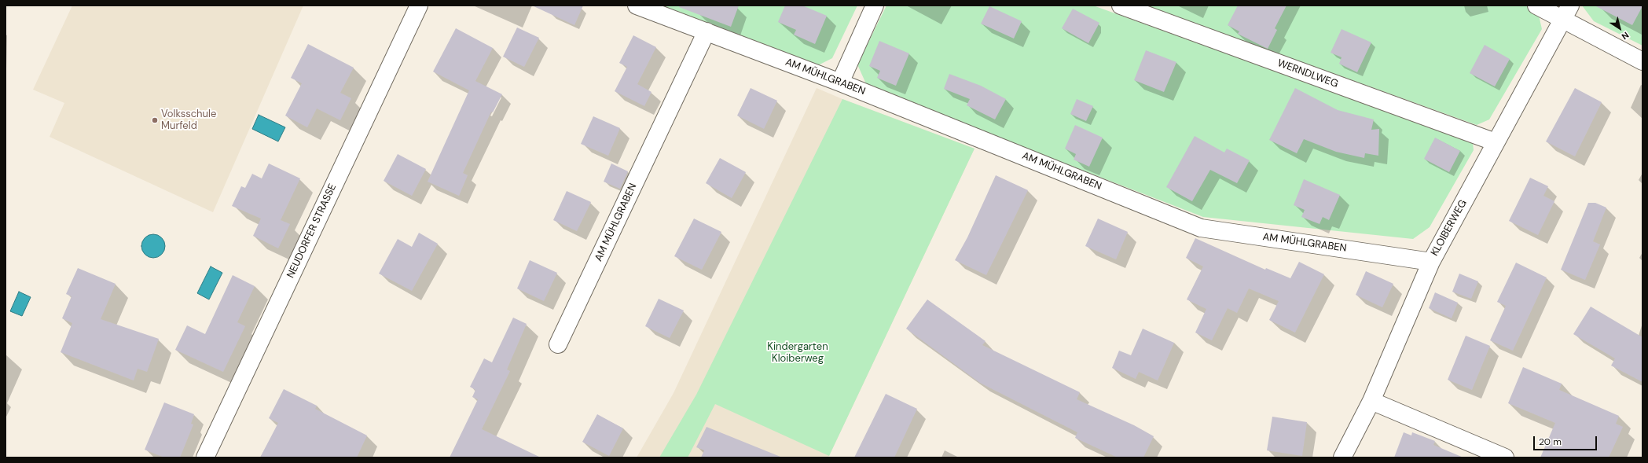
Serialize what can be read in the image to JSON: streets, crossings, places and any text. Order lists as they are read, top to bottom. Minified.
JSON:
{"streets":{"street":["WERNDLWEG","AM MÜHLGRABEN","KLOIBERWEG","NEUDORFER STRASSE"]},"crossings":[["WERNDLWEG","KLOIBERWEG"],["AM MÜHLGRABEN","KLOIBERWEG"]],"parks":["Kindergarten Kloiberweg"],"places":["Volksschule Murfeld"],"scale_bar":"20 m","north":"bottom right"}
